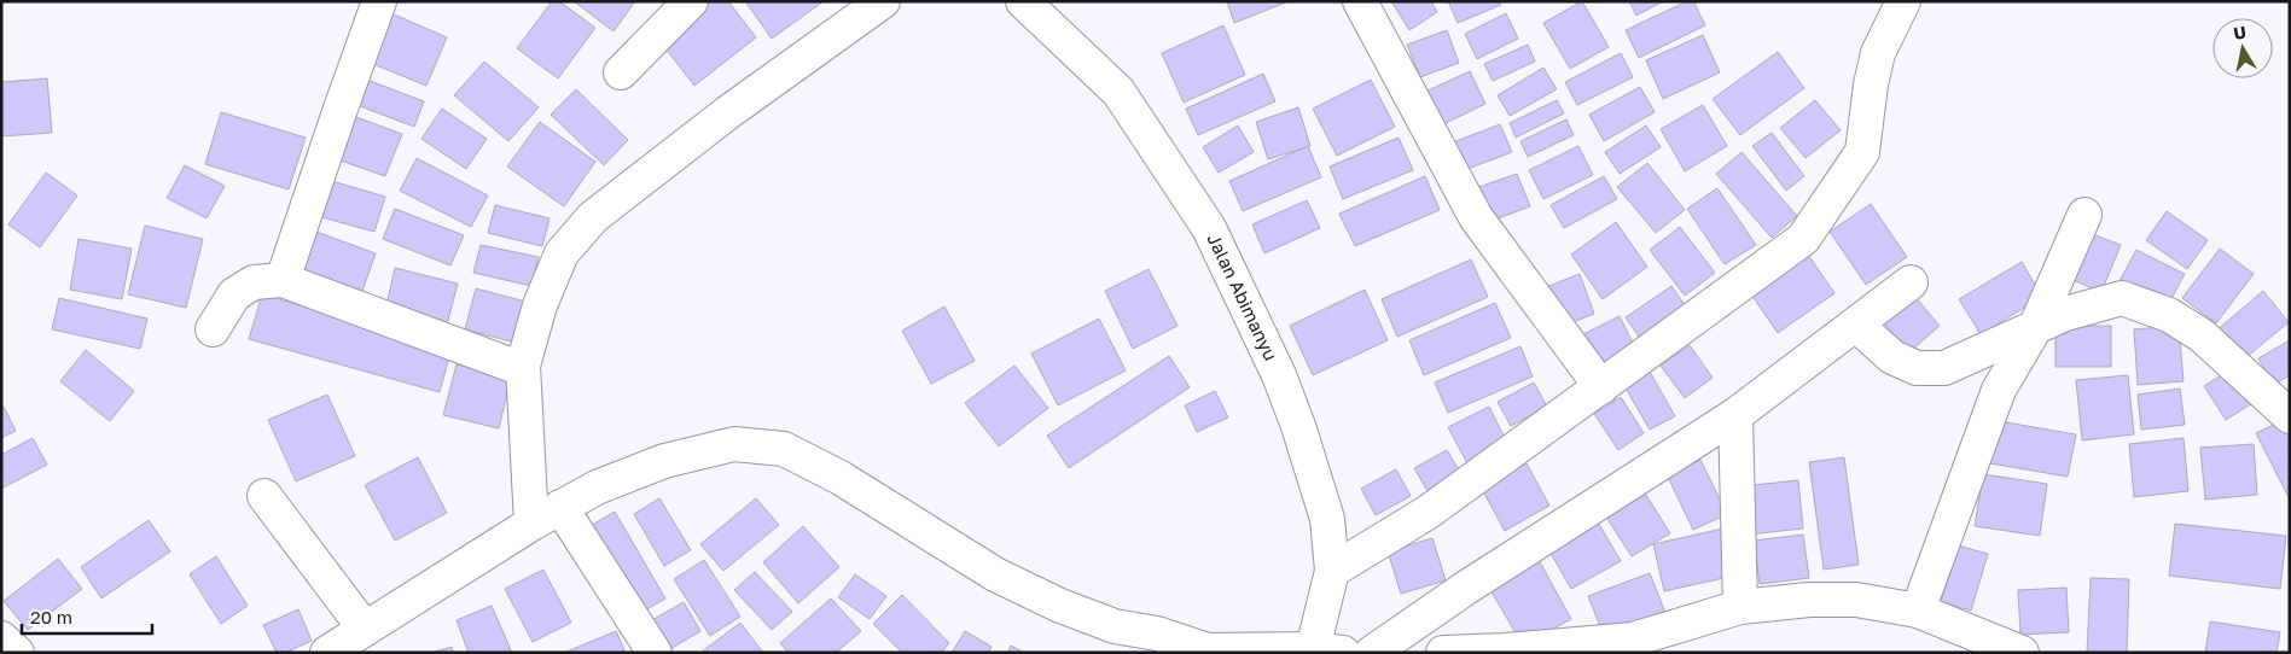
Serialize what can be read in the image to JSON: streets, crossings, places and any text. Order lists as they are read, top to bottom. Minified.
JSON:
{"streets":{"street":["Jalan Abimanyu"]},"scale_bar":"20 m","north":"top"}
